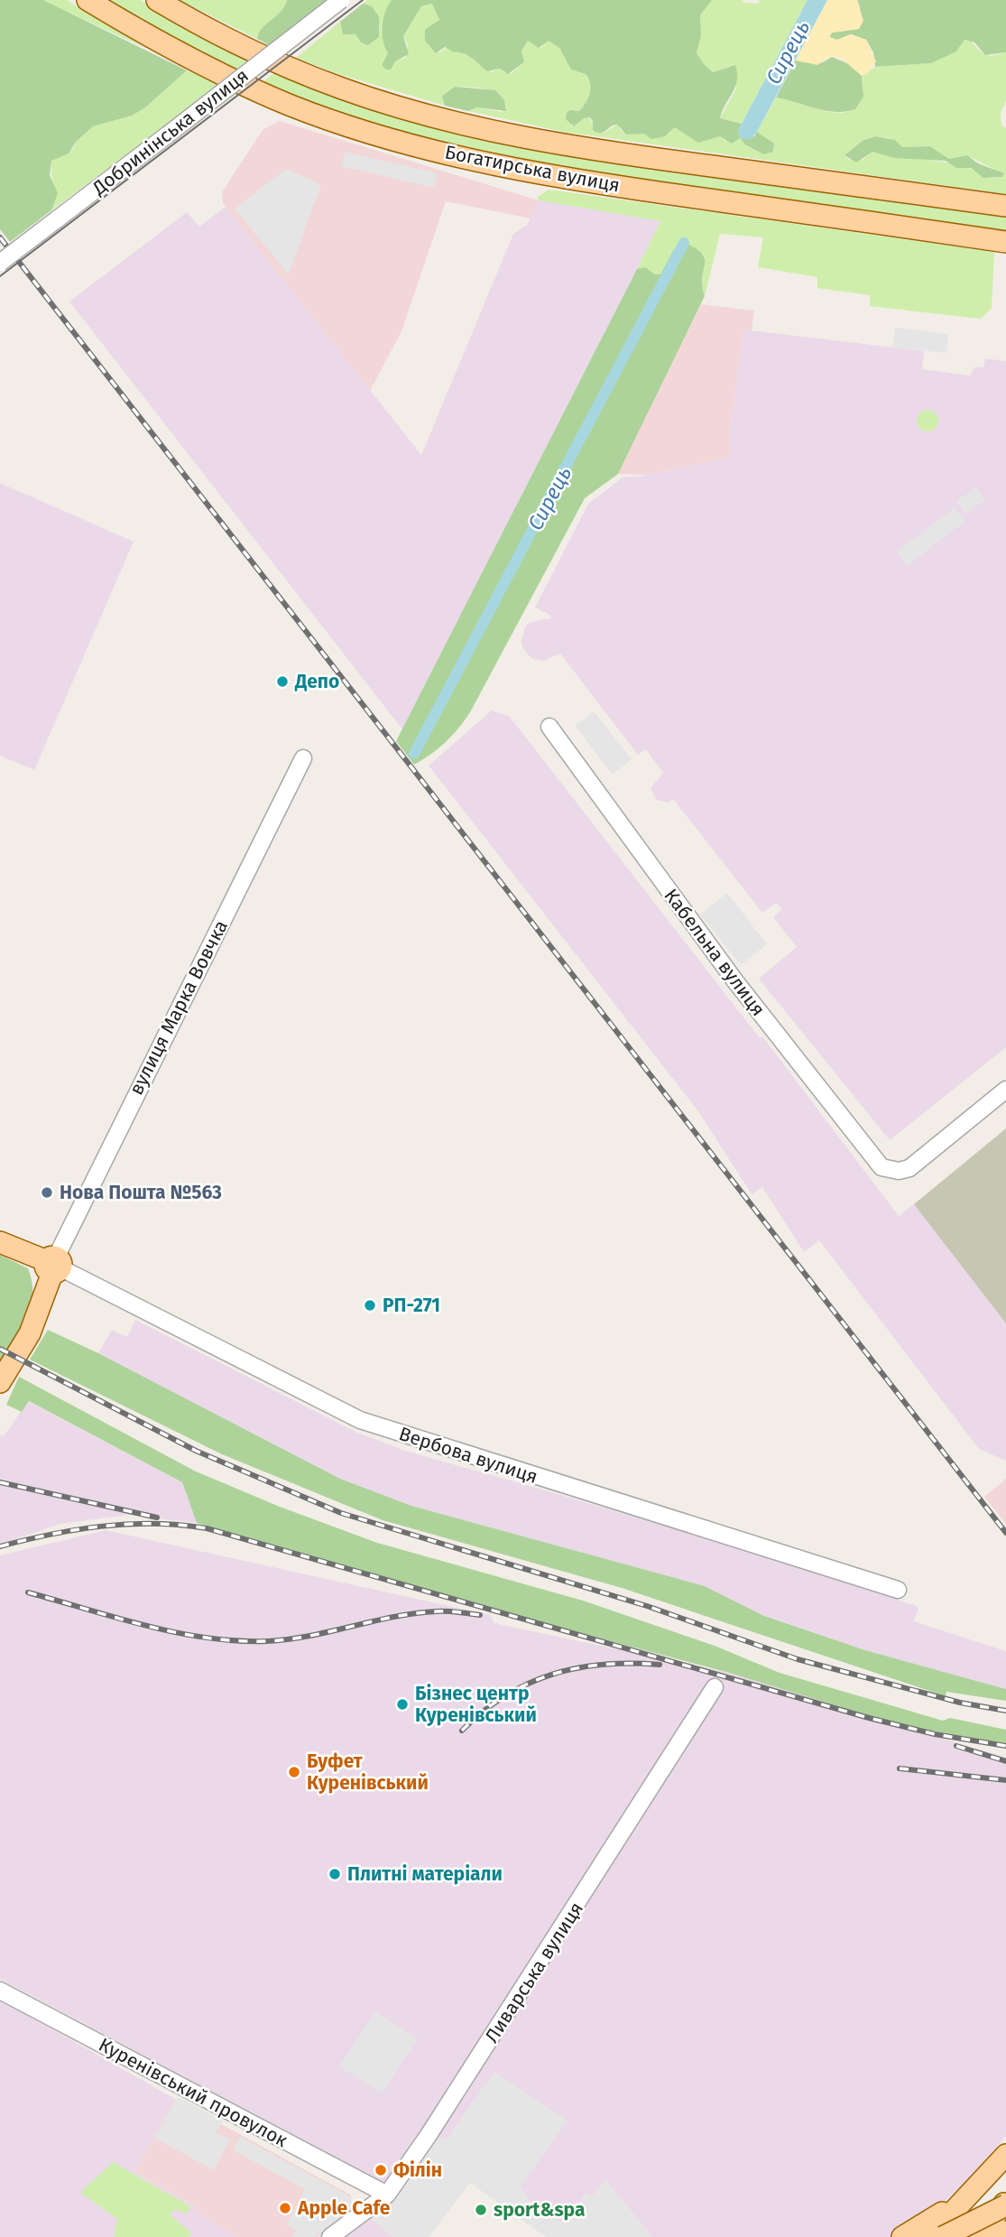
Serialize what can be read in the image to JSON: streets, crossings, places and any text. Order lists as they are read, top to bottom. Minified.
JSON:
{"streets":{"main road":["Богатирська вулиця","Вербова вулиця"],"street":["Добринінська вулиця","Кабельна вулиця","вулиця Марка Вовчка","Ливарська вулиця","Куренівський провулок"]},"crossings":[["вулиця Марка Вовчка","Вербова вулиця"],["Ливарська вулиця","Куренівський провулок"]],"water":["Сирець"],"places":["Депо","Нова Пошта №563","РП-271","Бізнес центр Куренівський","Буфет Куренівський","Плитні матеріали","Філін","Apple Cafe","sport&spa"]}
